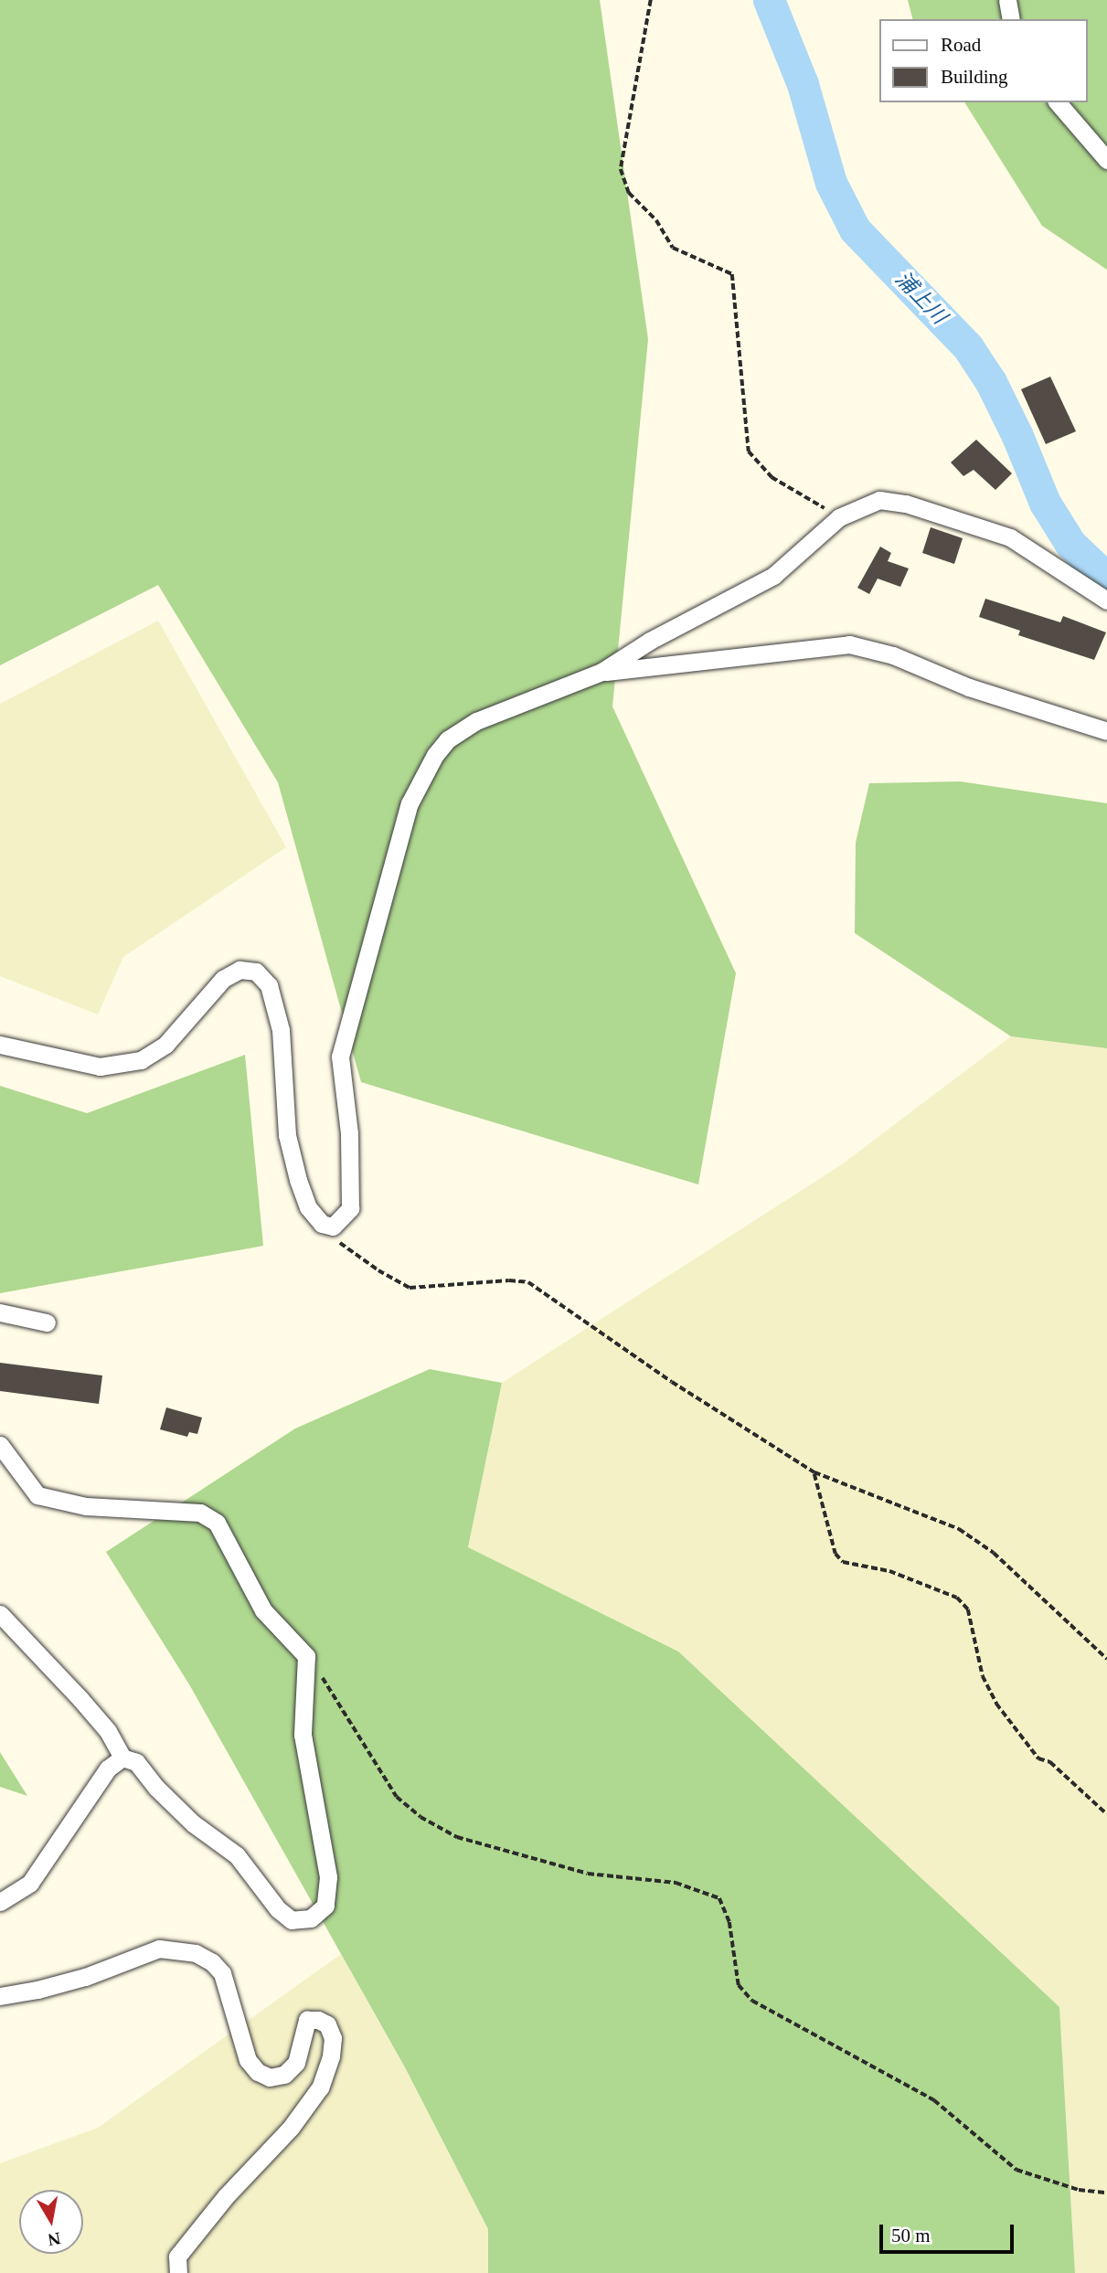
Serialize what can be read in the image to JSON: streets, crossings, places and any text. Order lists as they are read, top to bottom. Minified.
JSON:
{"water":["浦上川"],"legend":["Road","Building"],"scale_bar":"50 m","north":"bottom"}
